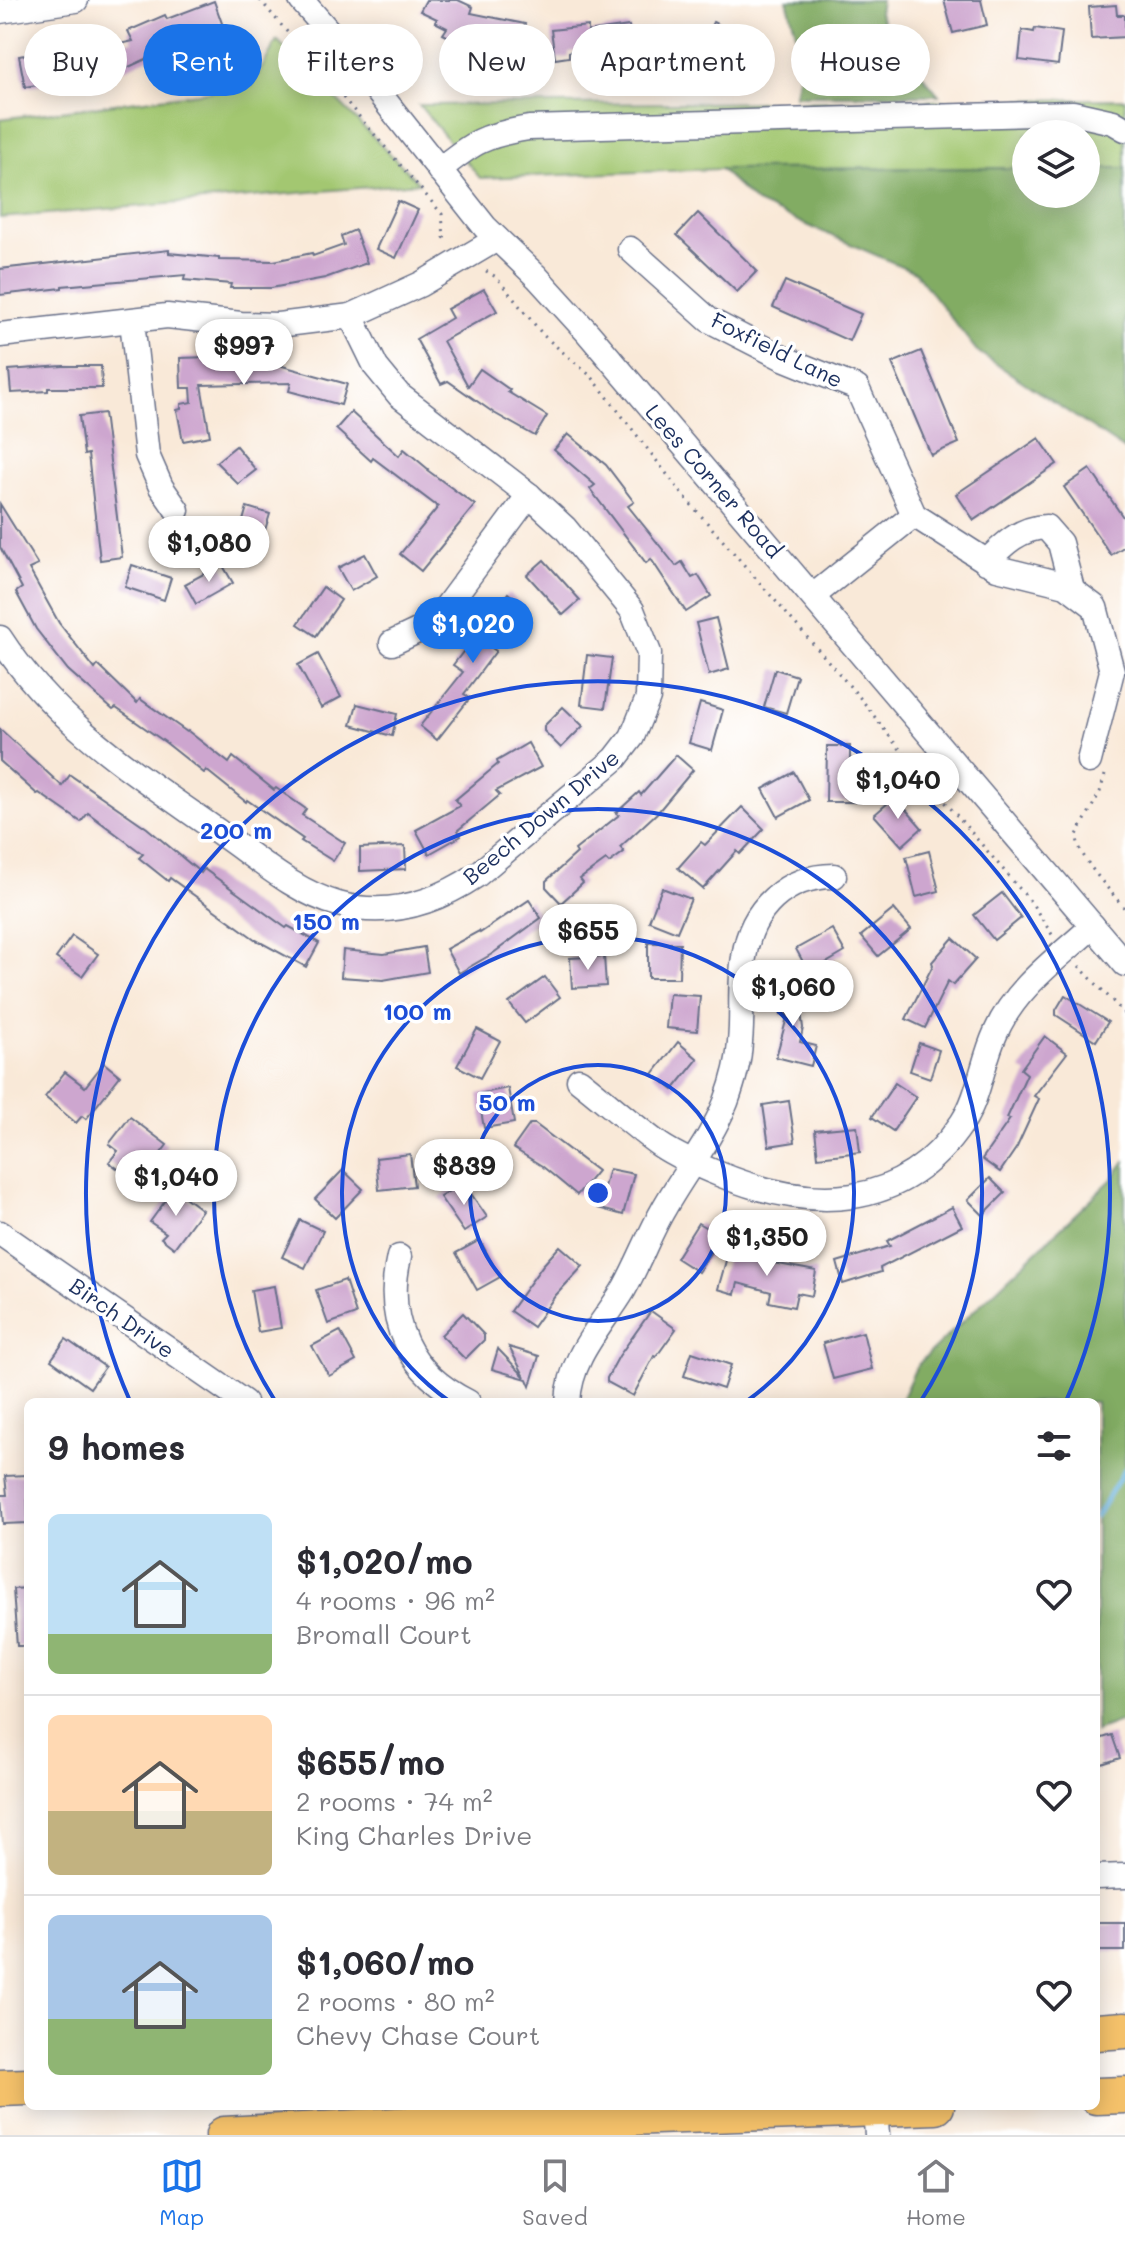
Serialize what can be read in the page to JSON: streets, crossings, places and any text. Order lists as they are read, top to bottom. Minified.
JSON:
{"streets":{"street":["Foxfield Lane","Lees Corner Road","Beech Down Drive","Birch Drive"]},"page":{"chip":["Buy","Rent","Filters","New","Apartment","House"],"price":["$997","$1,080","$1,020","$1,040","$655","$1,060","$839","$1,040","$1,350"],"heading":"9 homes","list":[{"name":"$1,020/mo","note":"4 rooms · 96 m² · Bromall Court"},{"name":"$655/mo","note":"2 rooms · 74 m² · King Charles Drive"},{"name":"$1,060/mo","note":"2 rooms · 80 m² · Chevy Chase Court"}],"tabs":["Map","Saved","Home"]},"rings":["200 m","150 m","100 m","50 m"]}
